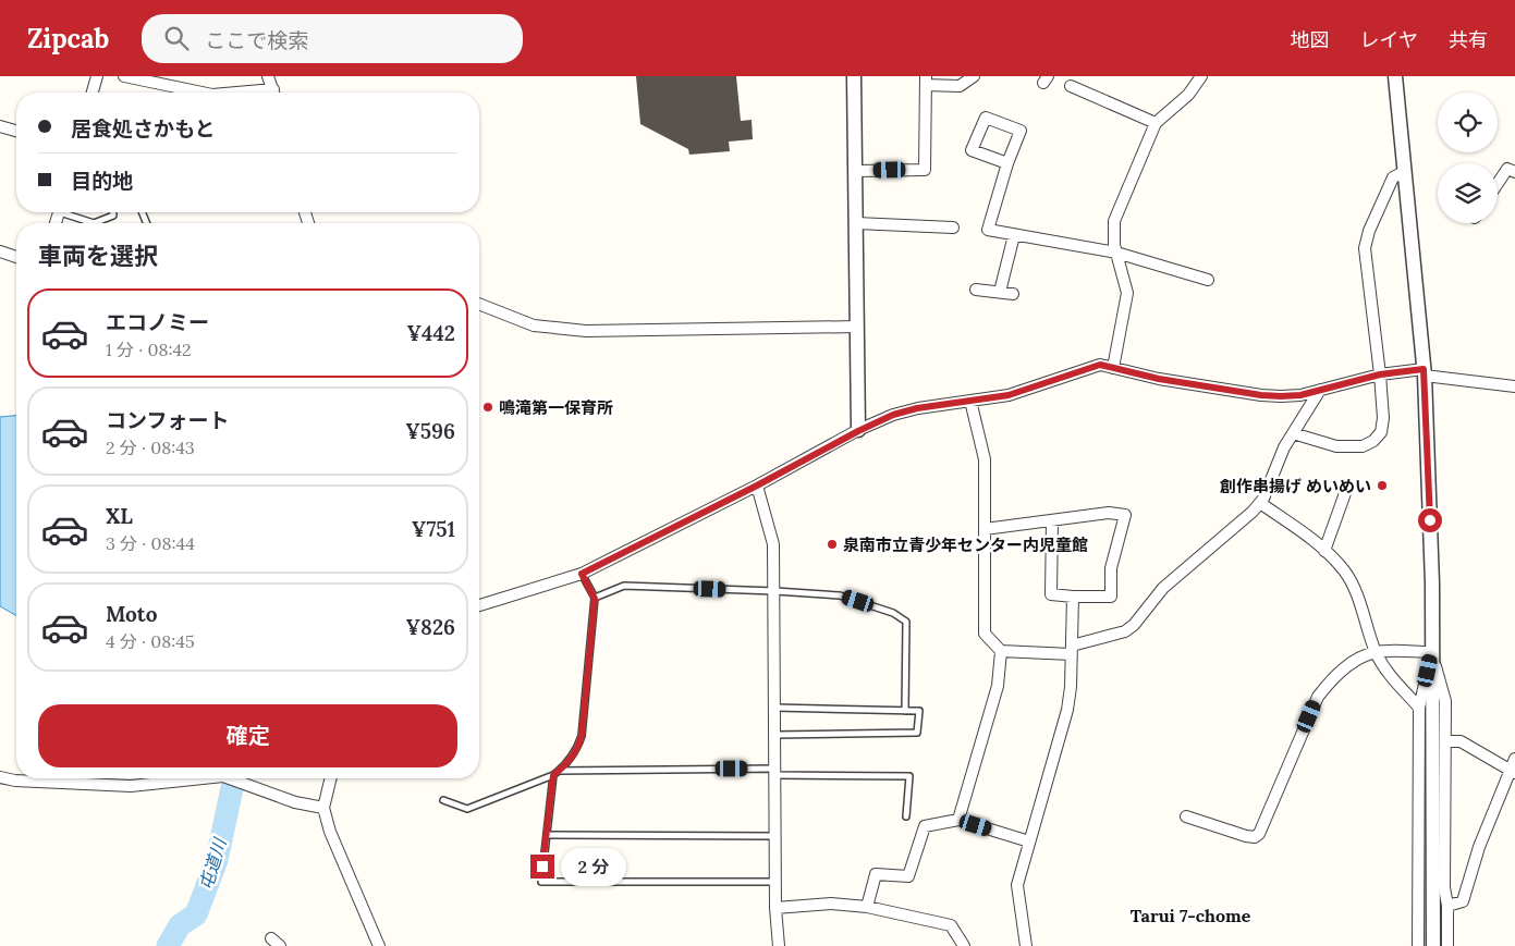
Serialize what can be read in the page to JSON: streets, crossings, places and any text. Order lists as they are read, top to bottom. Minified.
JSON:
{"districts":["Tarui 7-chome"],"water":["屯道川"],"places":["鳴滝第一保育所","創作串揚げ めいめい","泉南市立青少年センター内児童館"],"page":{"header":"Zipcab","search":"ここで検索","nav":["地図","レイヤ","共有"],"banner":["居食処さかもと","目的地"],"heading":"車両を選択","list":[{"name":"エコノミー","note":"1 分 · 08:42","value":"¥442"},{"name":"コンフォート","note":"2 分 · 08:43","value":"¥596"},{"name":"XL","note":"3 分 · 08:44","value":"¥751"},{"name":"Moto","note":"4 分 · 08:45","value":"¥826"}],"buttons":"確定","bubble":"2 分"}}
